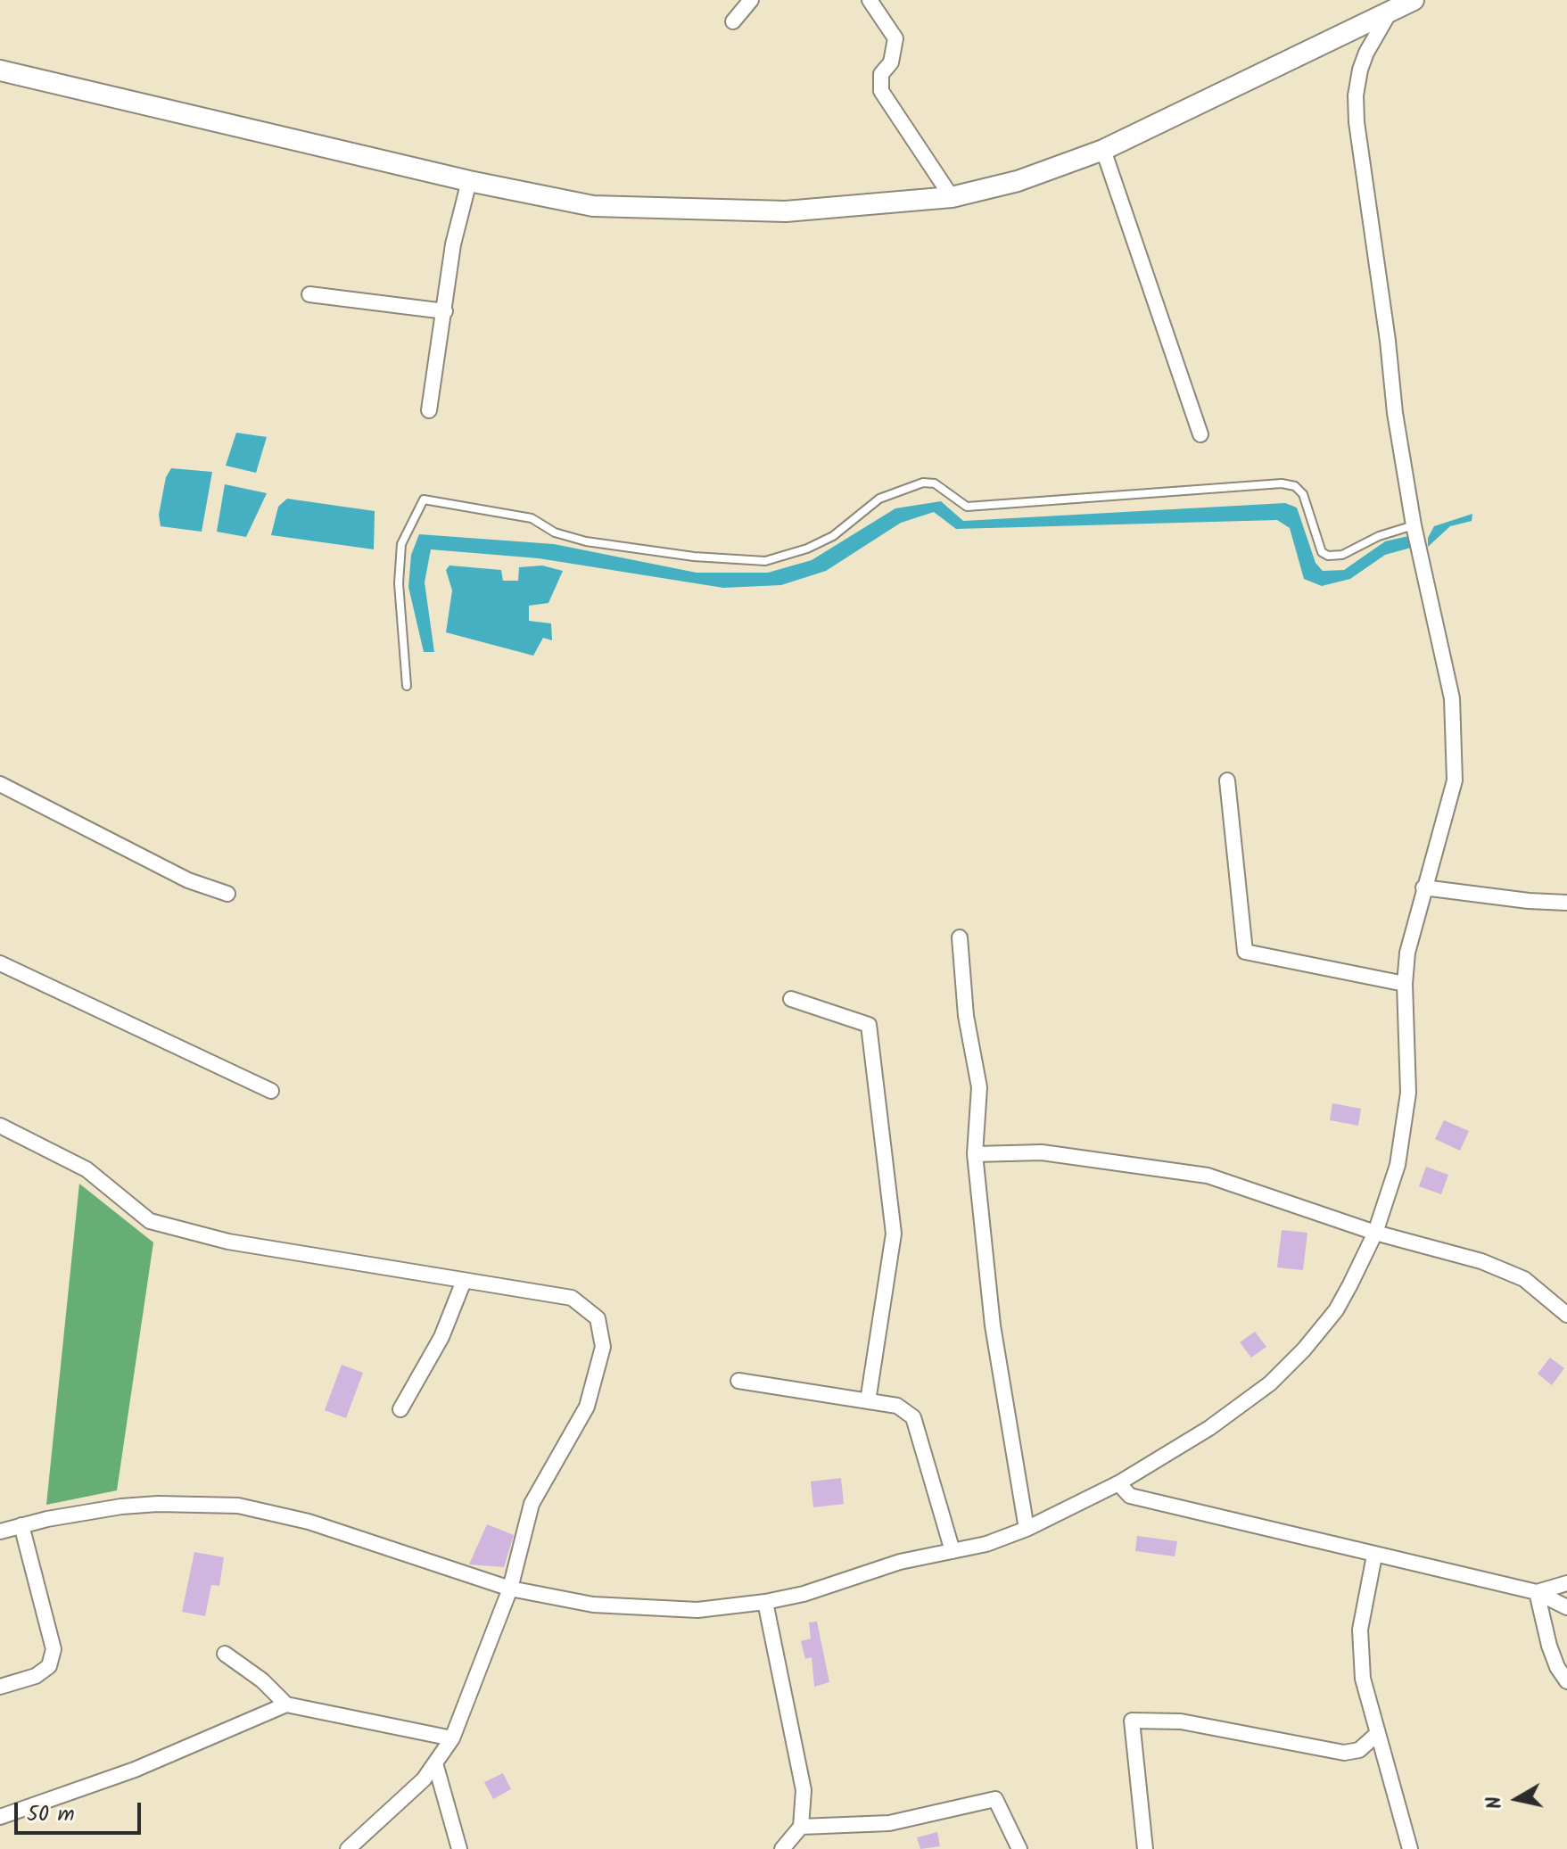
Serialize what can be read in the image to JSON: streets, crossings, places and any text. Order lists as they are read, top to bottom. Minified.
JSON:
{"scale_bar":"50 m","north":"left"}
